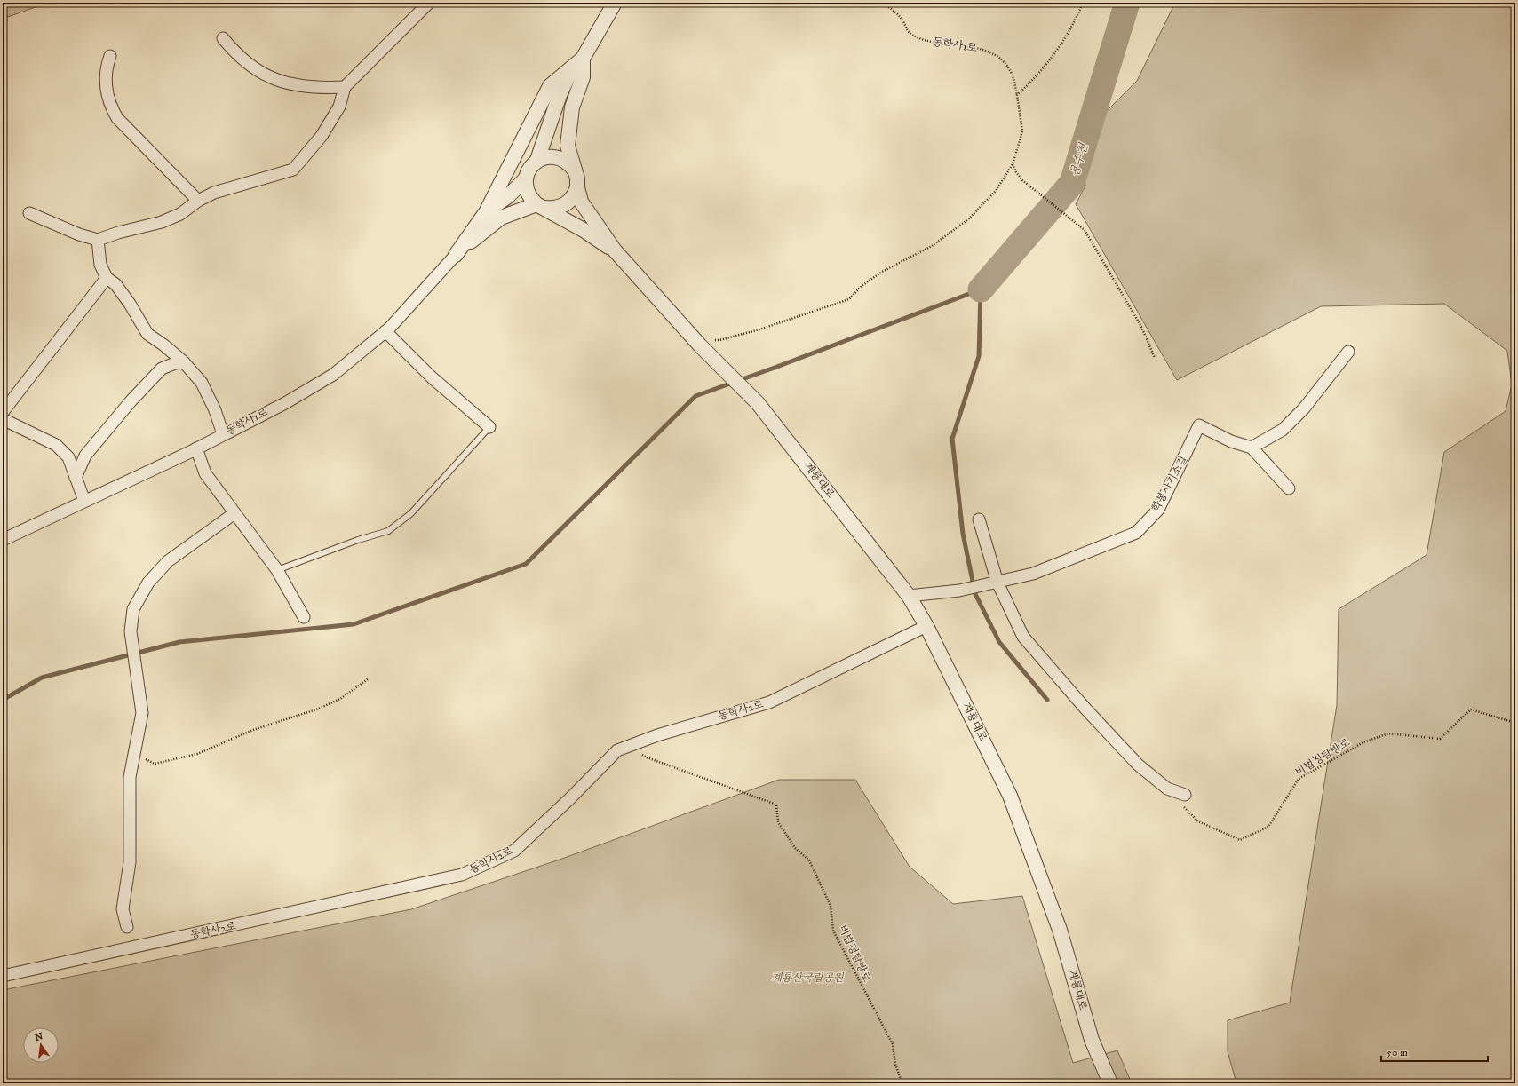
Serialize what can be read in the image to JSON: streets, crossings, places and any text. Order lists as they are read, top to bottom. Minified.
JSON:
{"streets":{"street":["동학사1로","계룡대로","학봉사기소길","동학사2로"],"path":["비법정탐방로"]},"crossings":[["동학사1로","계룡대로"],["계룡대로","학봉사기소길"],["계룡대로","동학사2로"],["동학사2로","비법정탐방로"]],"water":["용수천"],"parks":["계룡산국립공원"],"scale_bar":"50 m","north":"top"}
